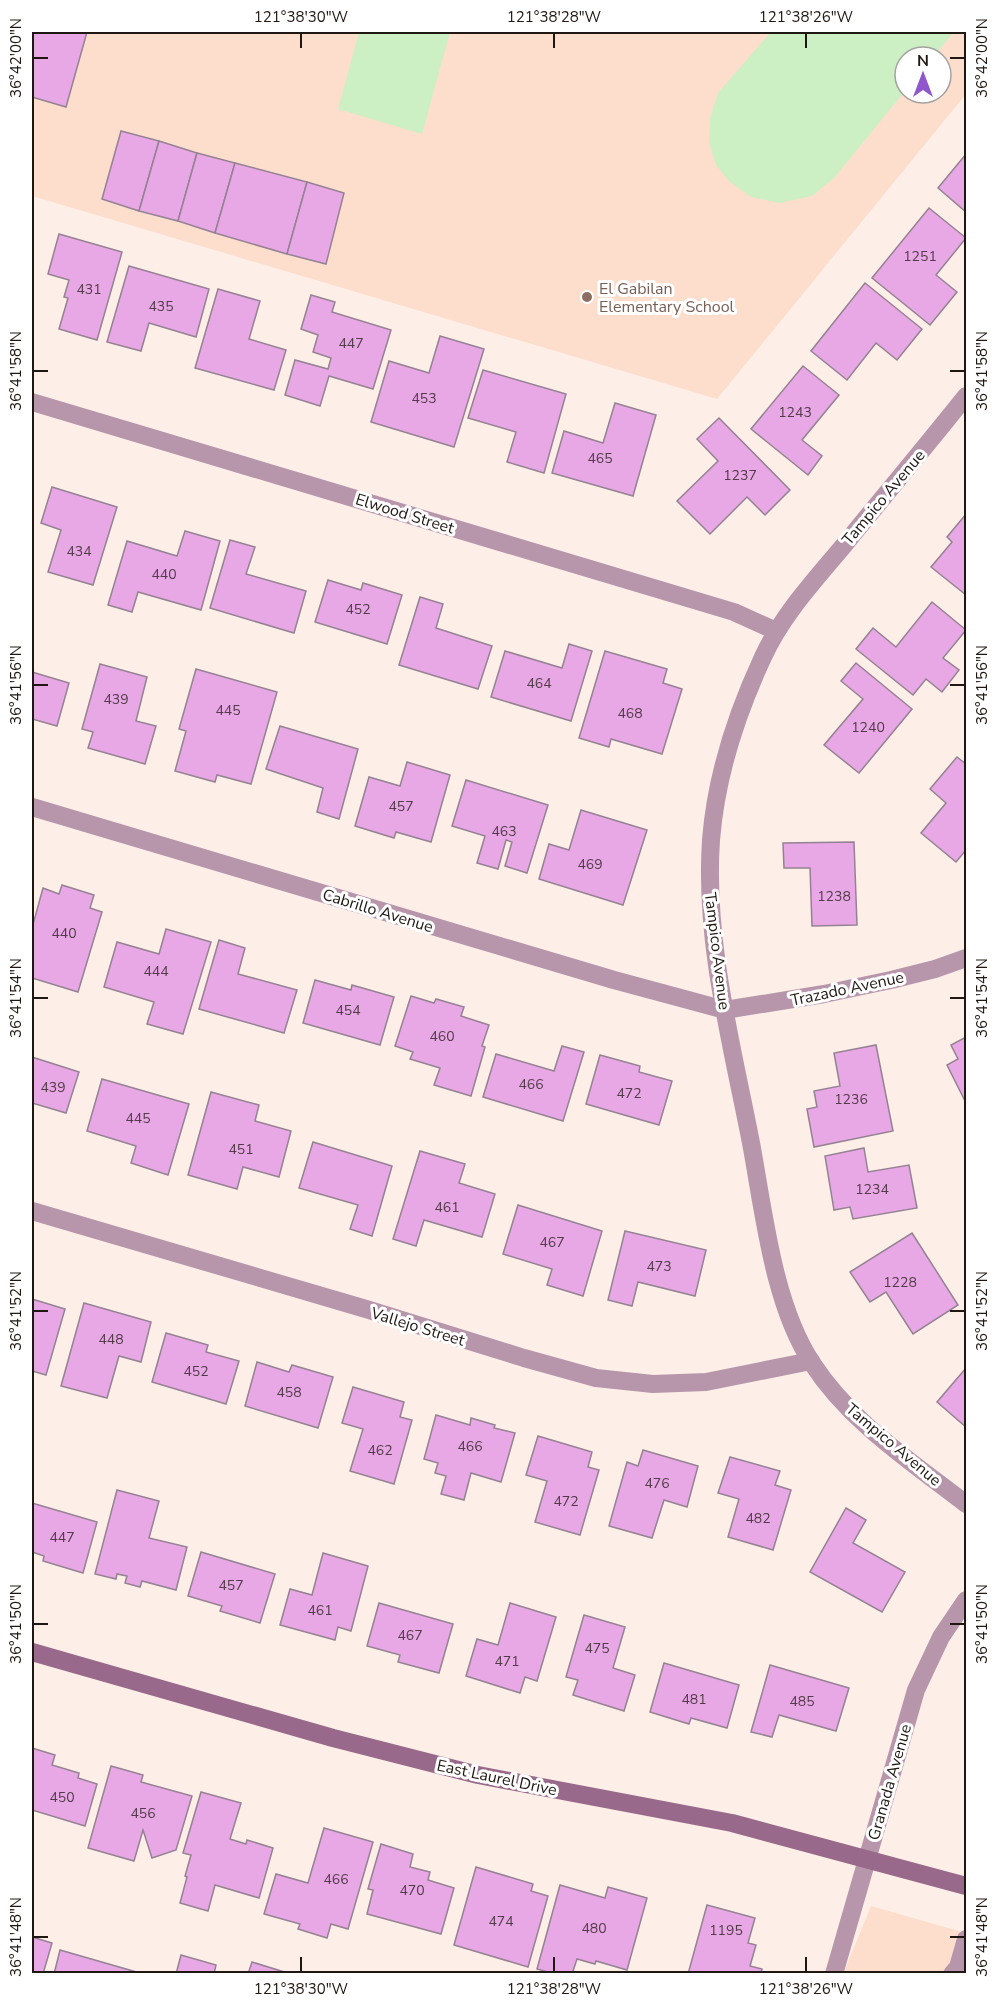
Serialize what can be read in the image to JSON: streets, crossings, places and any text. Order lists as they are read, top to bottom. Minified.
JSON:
{"streets":{"main road":["East Laurel Drive"],"street":["Tampico Avenue","Elwood Street","Cabrillo Avenue","Trazado Avenue","Vallejo Street","Granada Avenue"]},"crossings":[["Tampico Avenue","Elwood Street"],["Tampico Avenue","Cabrillo Avenue"],["Tampico Avenue","Trazado Avenue"],["Tampico Avenue","Vallejo Street"],["Cabrillo Avenue","Trazado Avenue"],["East Laurel Drive","Granada Avenue"]],"places":["El Gabilan Elementary School"],"house_numbers":["1251","431","435","447","453","1243","465","1237","434","440","452","464","439","445","468","1240","457","463","469","1238","440","444","454","460","466","439","472","1236","445","451","1234","461","467","473","1228","448","452","458","466","462","476","472","482","447","457","461","467","475","471","481","485","450","456","466","470","474","480","1195"],"north":"top","coordinates":["121°38'30\"W","121°38'28\"W","121°38'26\"W","36°42'00\"N","36°41'58\"N","36°41'56\"N","36°41'54\"N","36°41'52\"N","36°41'50\"N","36°41'48\"N"]}
